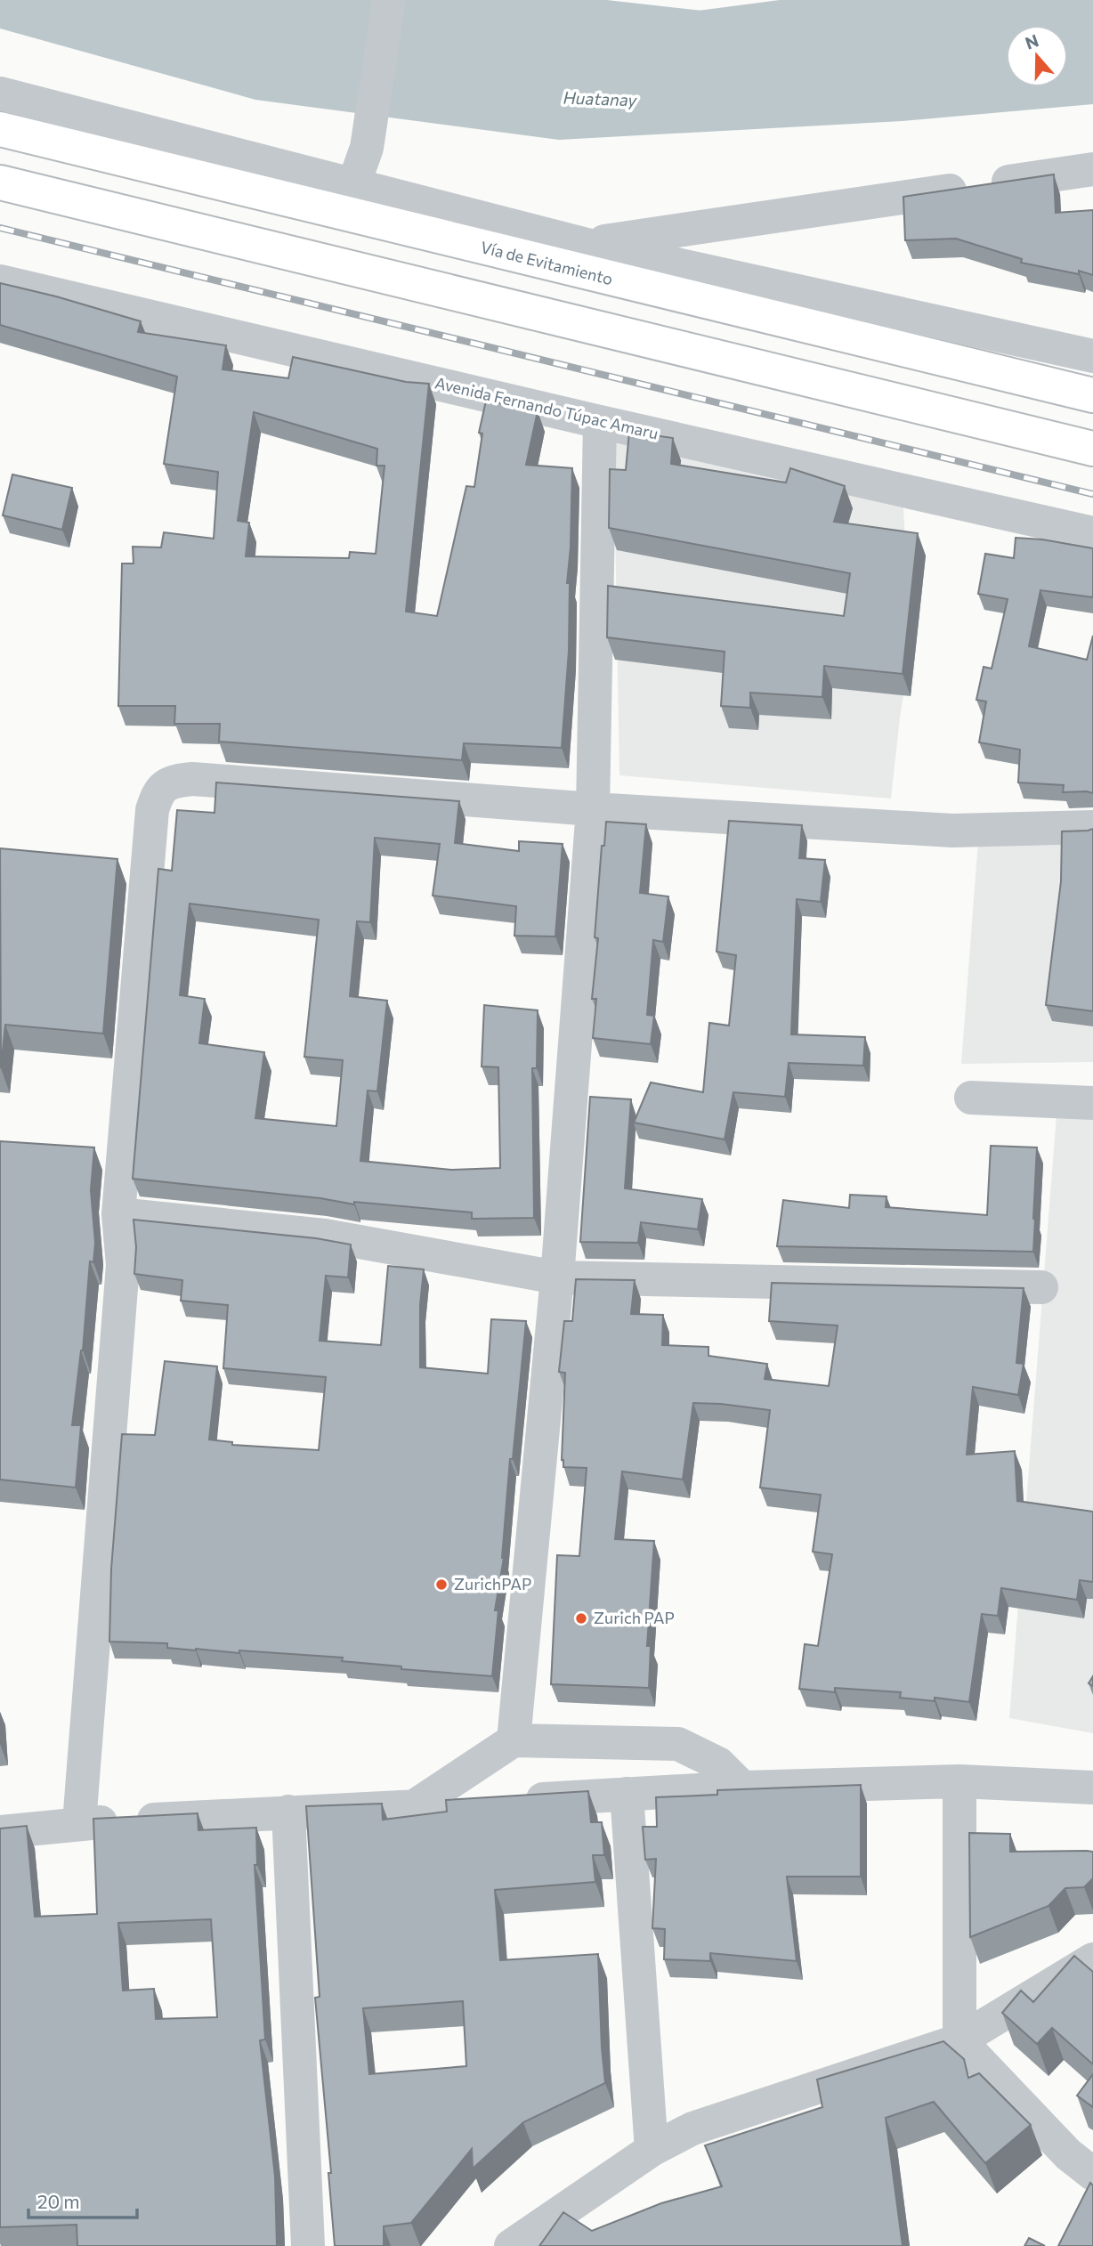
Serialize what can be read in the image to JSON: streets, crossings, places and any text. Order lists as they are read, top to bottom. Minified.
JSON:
{"streets":{"highway":["Vía de Evitamiento"],"street":["Avenida Fernando Túpac Amaru"]},"water":["Huatanay"],"places":["ZurichPAP","Zurich PAP"],"scale_bar":"20 m","north":"top"}
